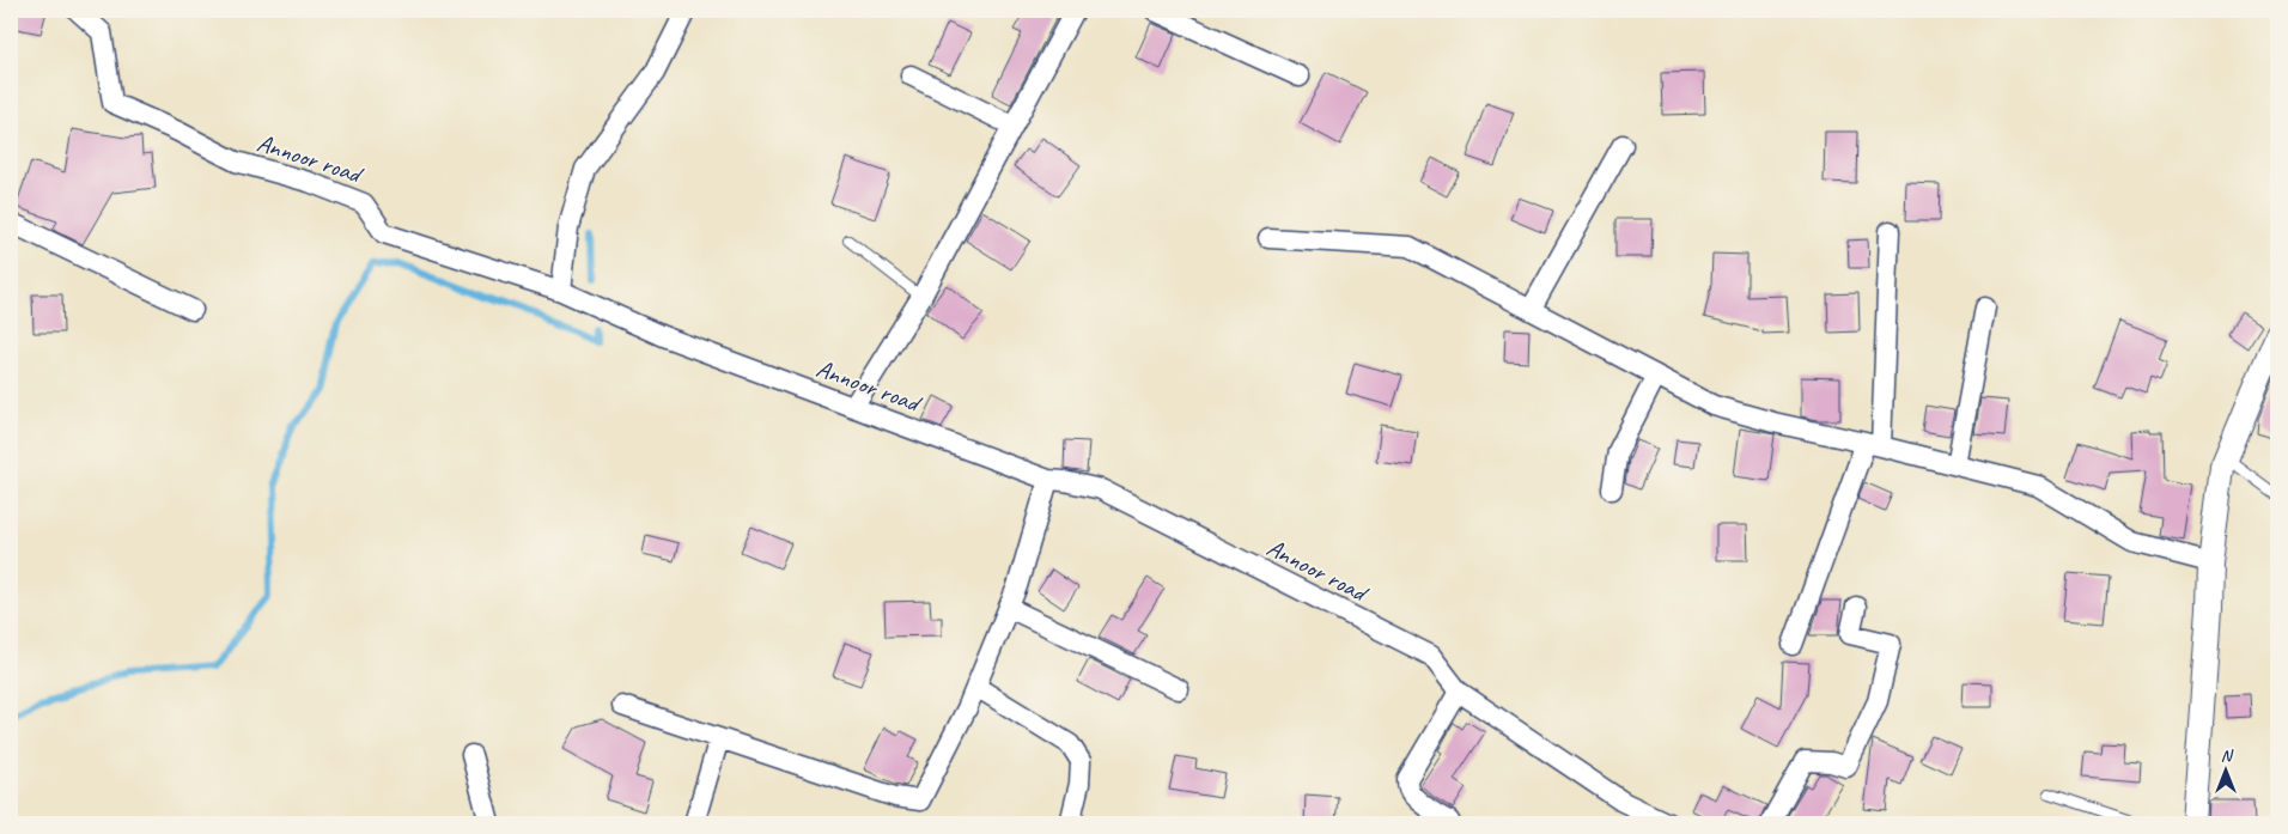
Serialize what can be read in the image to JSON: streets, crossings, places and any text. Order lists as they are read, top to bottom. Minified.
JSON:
{"streets":{"street":["Annoor road"]},"north":"top"}
